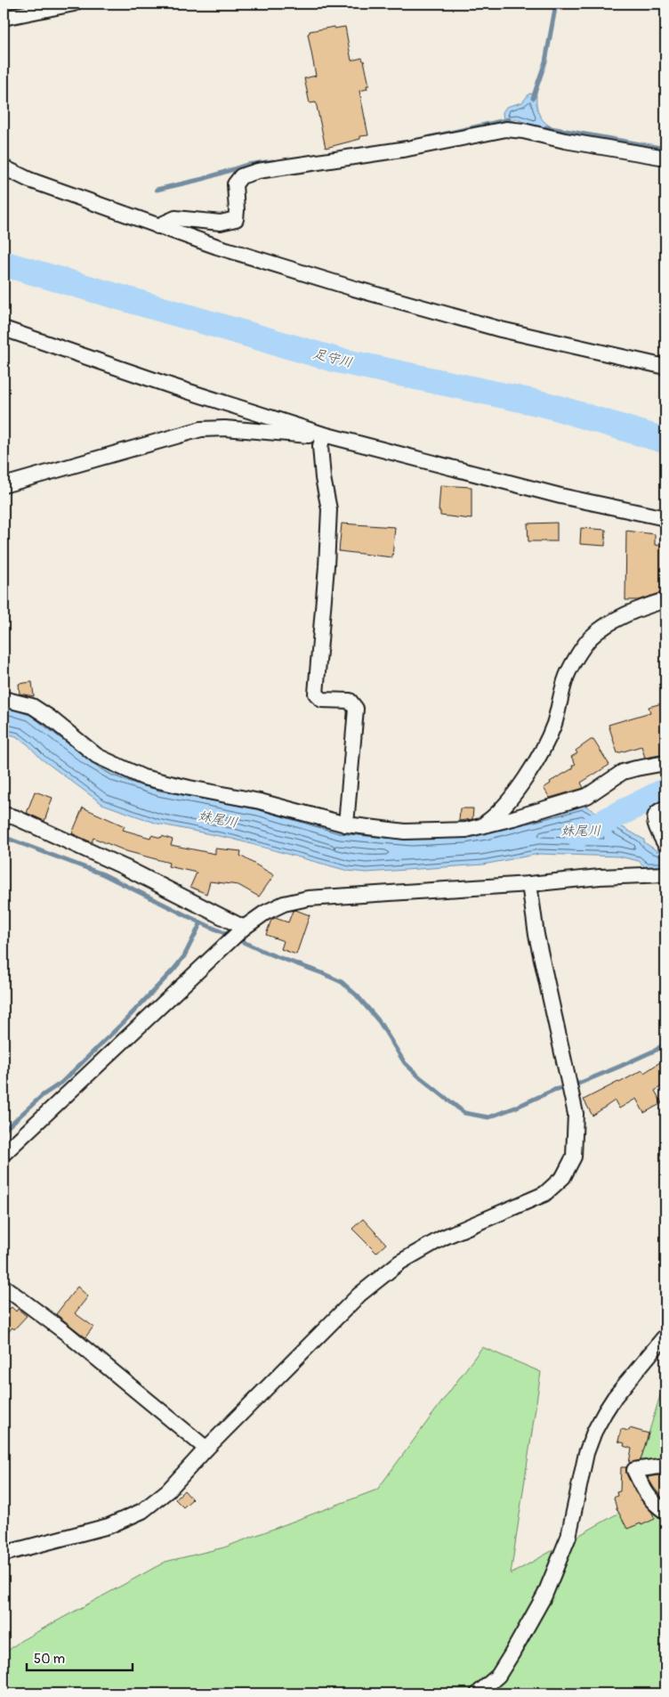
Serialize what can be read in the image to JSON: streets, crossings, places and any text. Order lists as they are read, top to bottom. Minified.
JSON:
{"water":["足守川","妹尾川"],"scale_bar":"50 m"}
